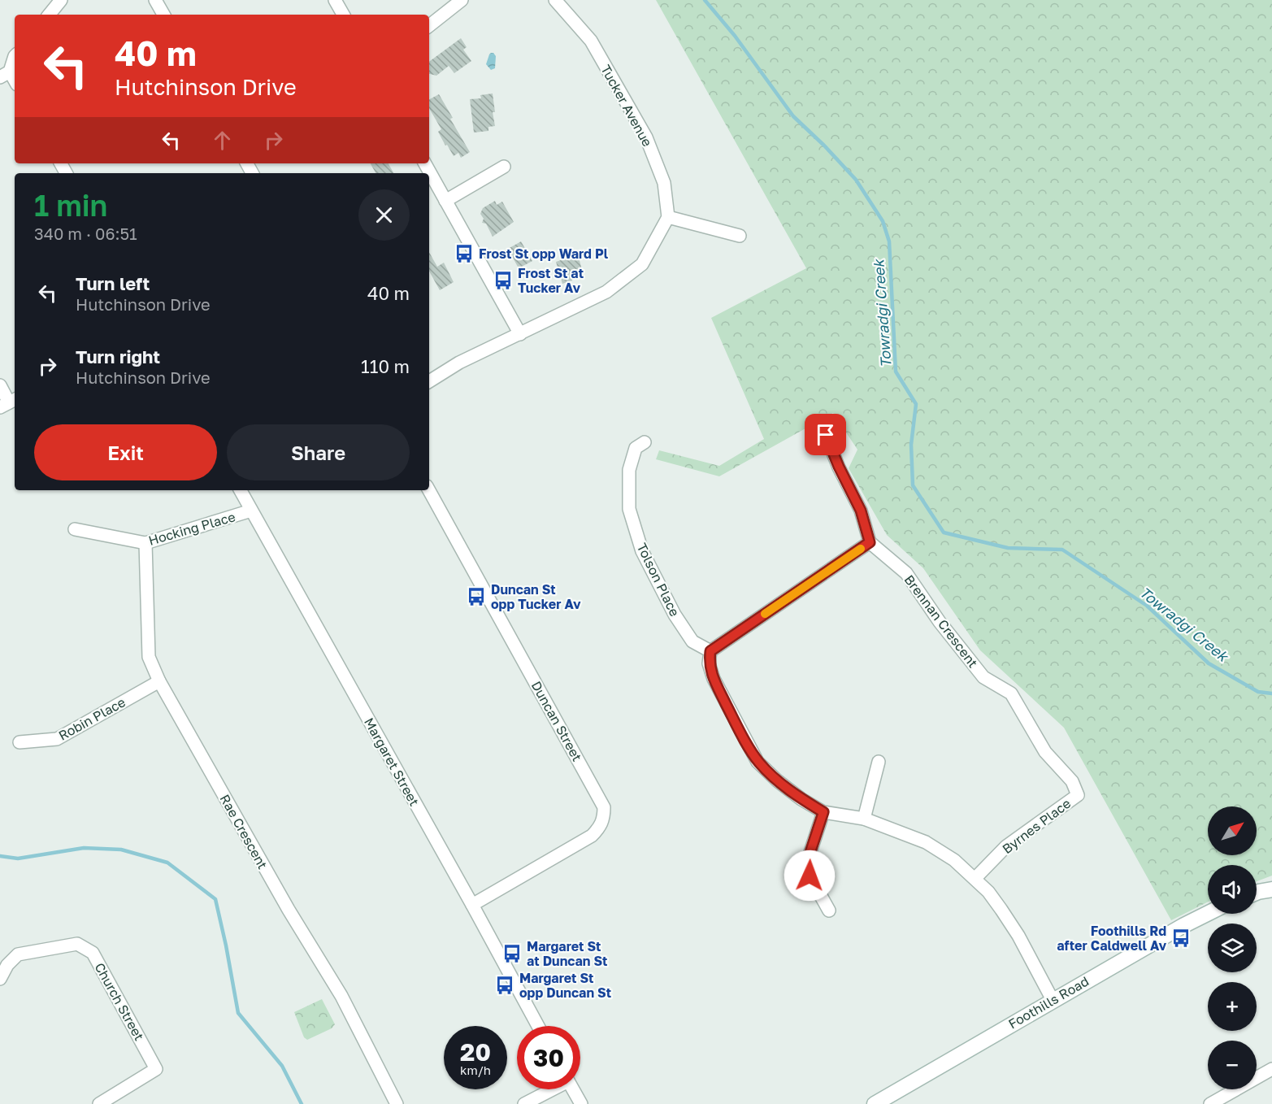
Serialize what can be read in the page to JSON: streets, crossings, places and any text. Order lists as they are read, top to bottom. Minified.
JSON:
{"streets":{"main road":["Foothills Road"],"street":["Tucker Avenue","Hocking Place","Tolson Place","Brennan Crescent","Robin Place","Duncan Street","Margaret Street","Byrnes Place","Rae Crescent","Church Street"]},"crossings":[["Hocking Place","Margaret Street"],["Hocking Place","Rae Crescent"],["Brennan Crescent","Byrnes Place"],["Robin Place","Rae Crescent"],["Duncan Street","Margaret Street"]],"water":["Towradgi Creek"],"places":{"bus stop":["Frost St opp Ward Pl","Frost St at Tucker Av","Duncan St opp Tucker Av","Foothills Rd after Caldwell Av","Margaret St at Duncan St","Margaret St opp Duncan St"]},"north":"top right","page":{"turn":["40 m","Hutchinson Drive"],"heading":["1 min","340 m · 06:51"],"list":[{"name":"Turn left","note":"Hutchinson Drive","value":"40 m"},{"name":"Turn right","note":"Hutchinson Drive","value":"110 m"}],"buttons":["Exit","Share"],"map_buttons":["+","−"],"speed":"20 km/h","limit":"30"}}
